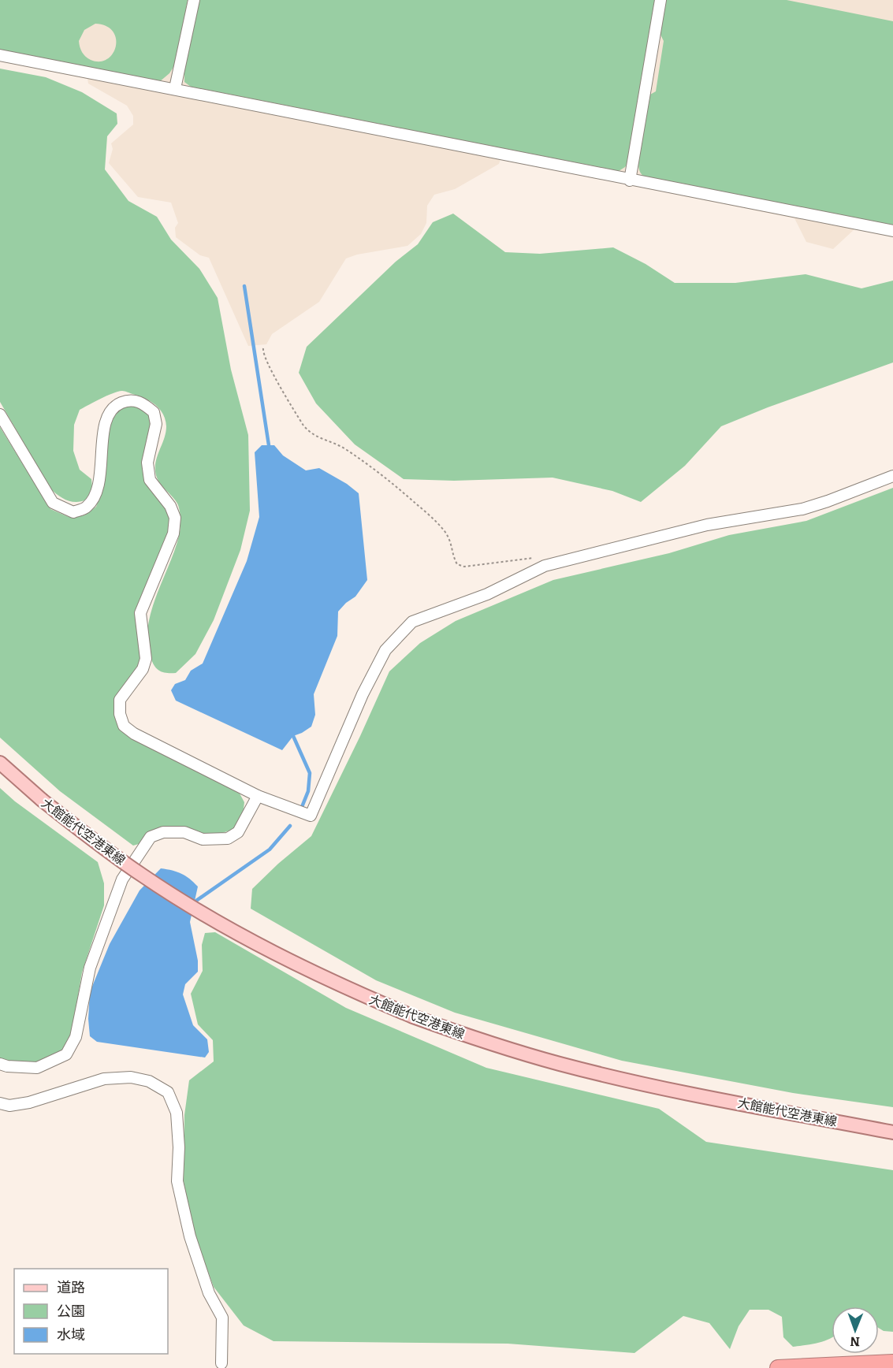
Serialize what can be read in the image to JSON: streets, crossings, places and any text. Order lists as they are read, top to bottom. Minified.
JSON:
{"streets":{"main road":["大館能代空港東線"]},"legend":["道路","公園","水域"],"north":"bottom"}
